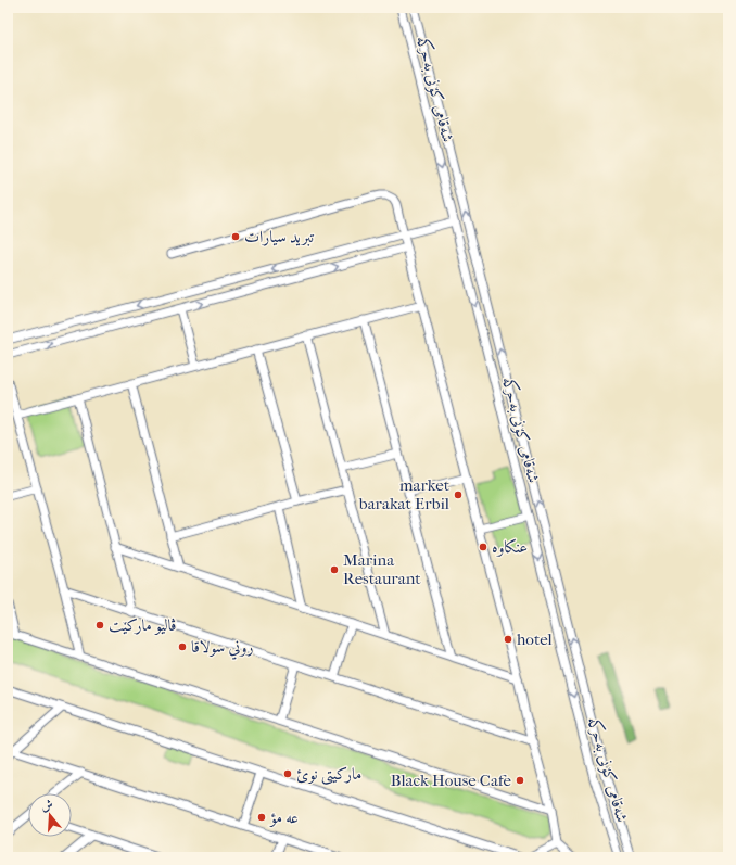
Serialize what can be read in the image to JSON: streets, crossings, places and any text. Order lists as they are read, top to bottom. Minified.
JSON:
{"streets":{"street":["شەقامی کۆنی بەحرکە"]},"places":["تبريد سيارات","market barakat Erbil","عنكاوه","Marina Restaurant","ڤالیو مارکێت","hotel","روني سولاقا","مارکیتی نوئ","Black House Cafe","عه مؤ"],"north":"top"}
